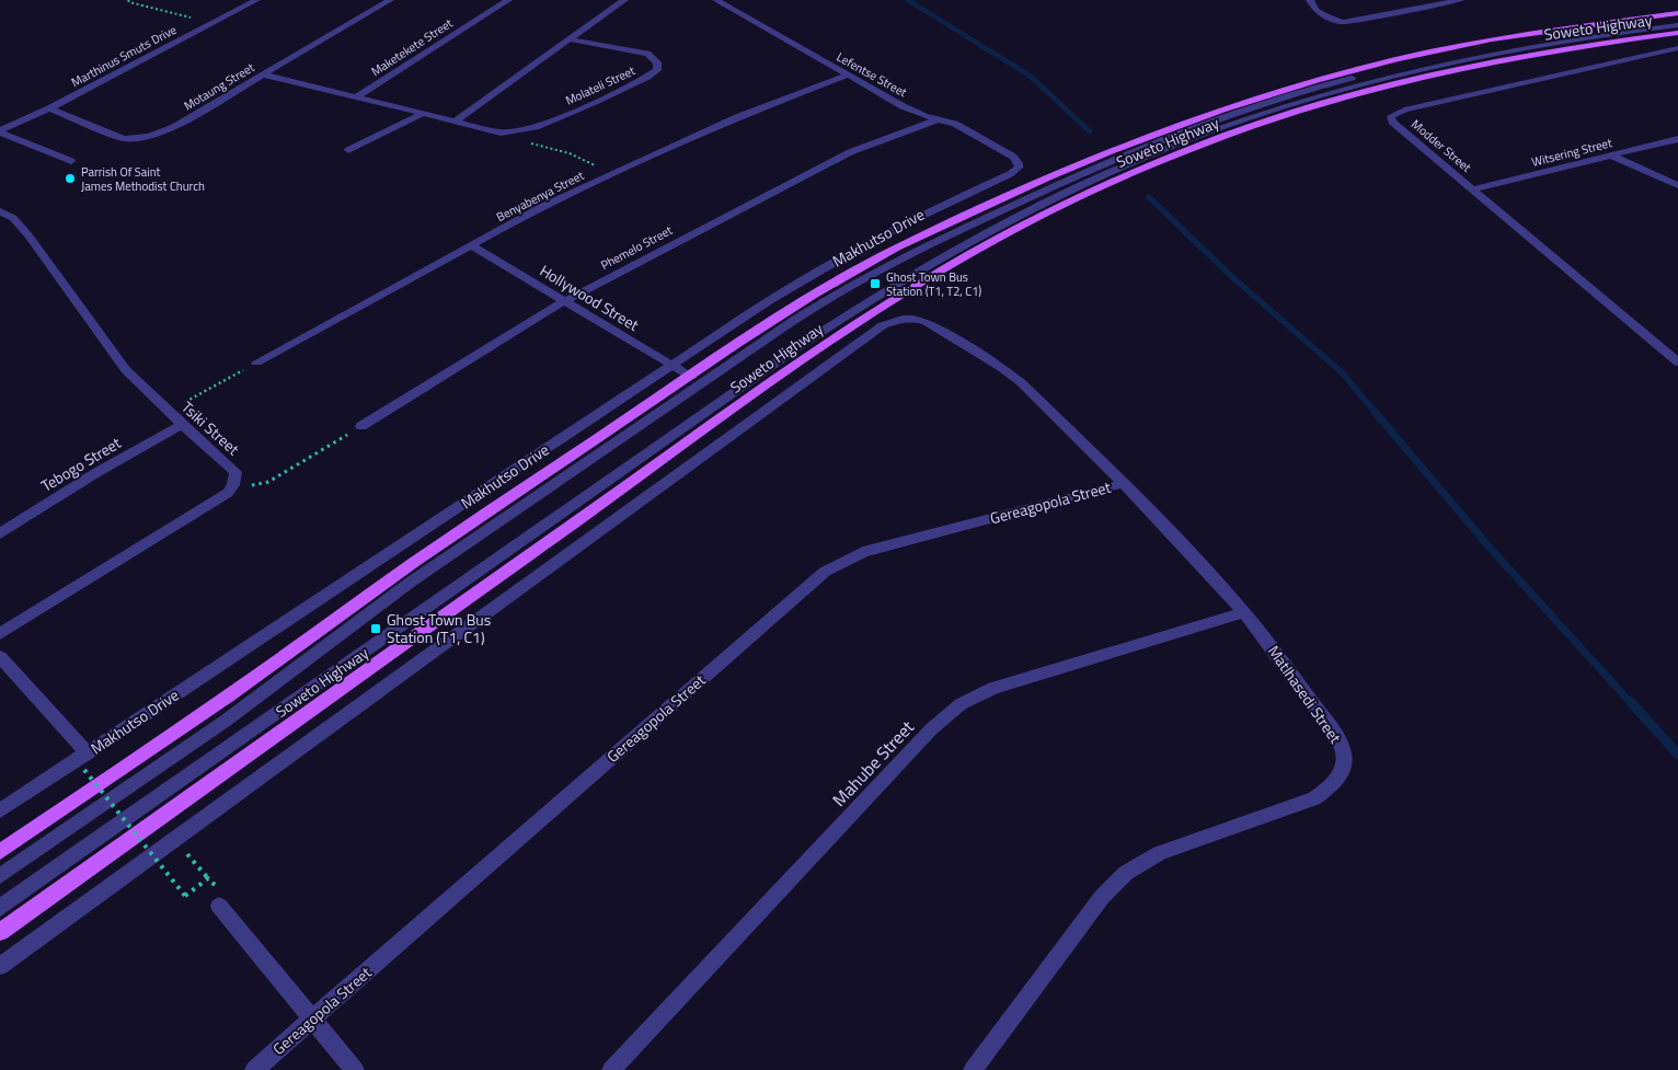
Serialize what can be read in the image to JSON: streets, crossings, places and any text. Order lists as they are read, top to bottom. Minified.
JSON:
{"streets":{"main road":["Soweto Highway"],"street":["Maketekete Street","Marthinus Smuts Drive","Lefentse Street","Molateli Street","Motaung Street","Modder Street","Witsering Street","Benyabenya Street","Makhutso Drive","Phemelo Street","Hollywood Street","Tsiki Street","Tebogo Street","Gereagopola Street","Matlhasedi Street","Mahube Street"]},"crossings":[["Soweto Highway","Hollywood Street"],["Maketekete Street","Molateli Street"],["Marthinus Smuts Drive","Motaung Street"],["Lefentse Street","Benyabenya Street"],["Lefentse Street","Makhutso Drive"],["Lefentse Street","Phemelo Street"],["Molateli Street","Motaung Street"],["Modder Street","Witsering Street"],["Benyabenya Street","Hollywood Street"],["Makhutso Drive","Hollywood Street"],["Phemelo Street","Hollywood Street"],["Tsiki Street","Tebogo Street"],["Gereagopola Street","Matlhasedi Street"],["Matlhasedi Street","Mahube Street"]],"places":{"other":["Parrish Of Saint James Methodist Church"],"transit":["Ghost Town Bus Station (T1, T2, C1)","Ghost Town Bus Station (T1, C1)"]}}
